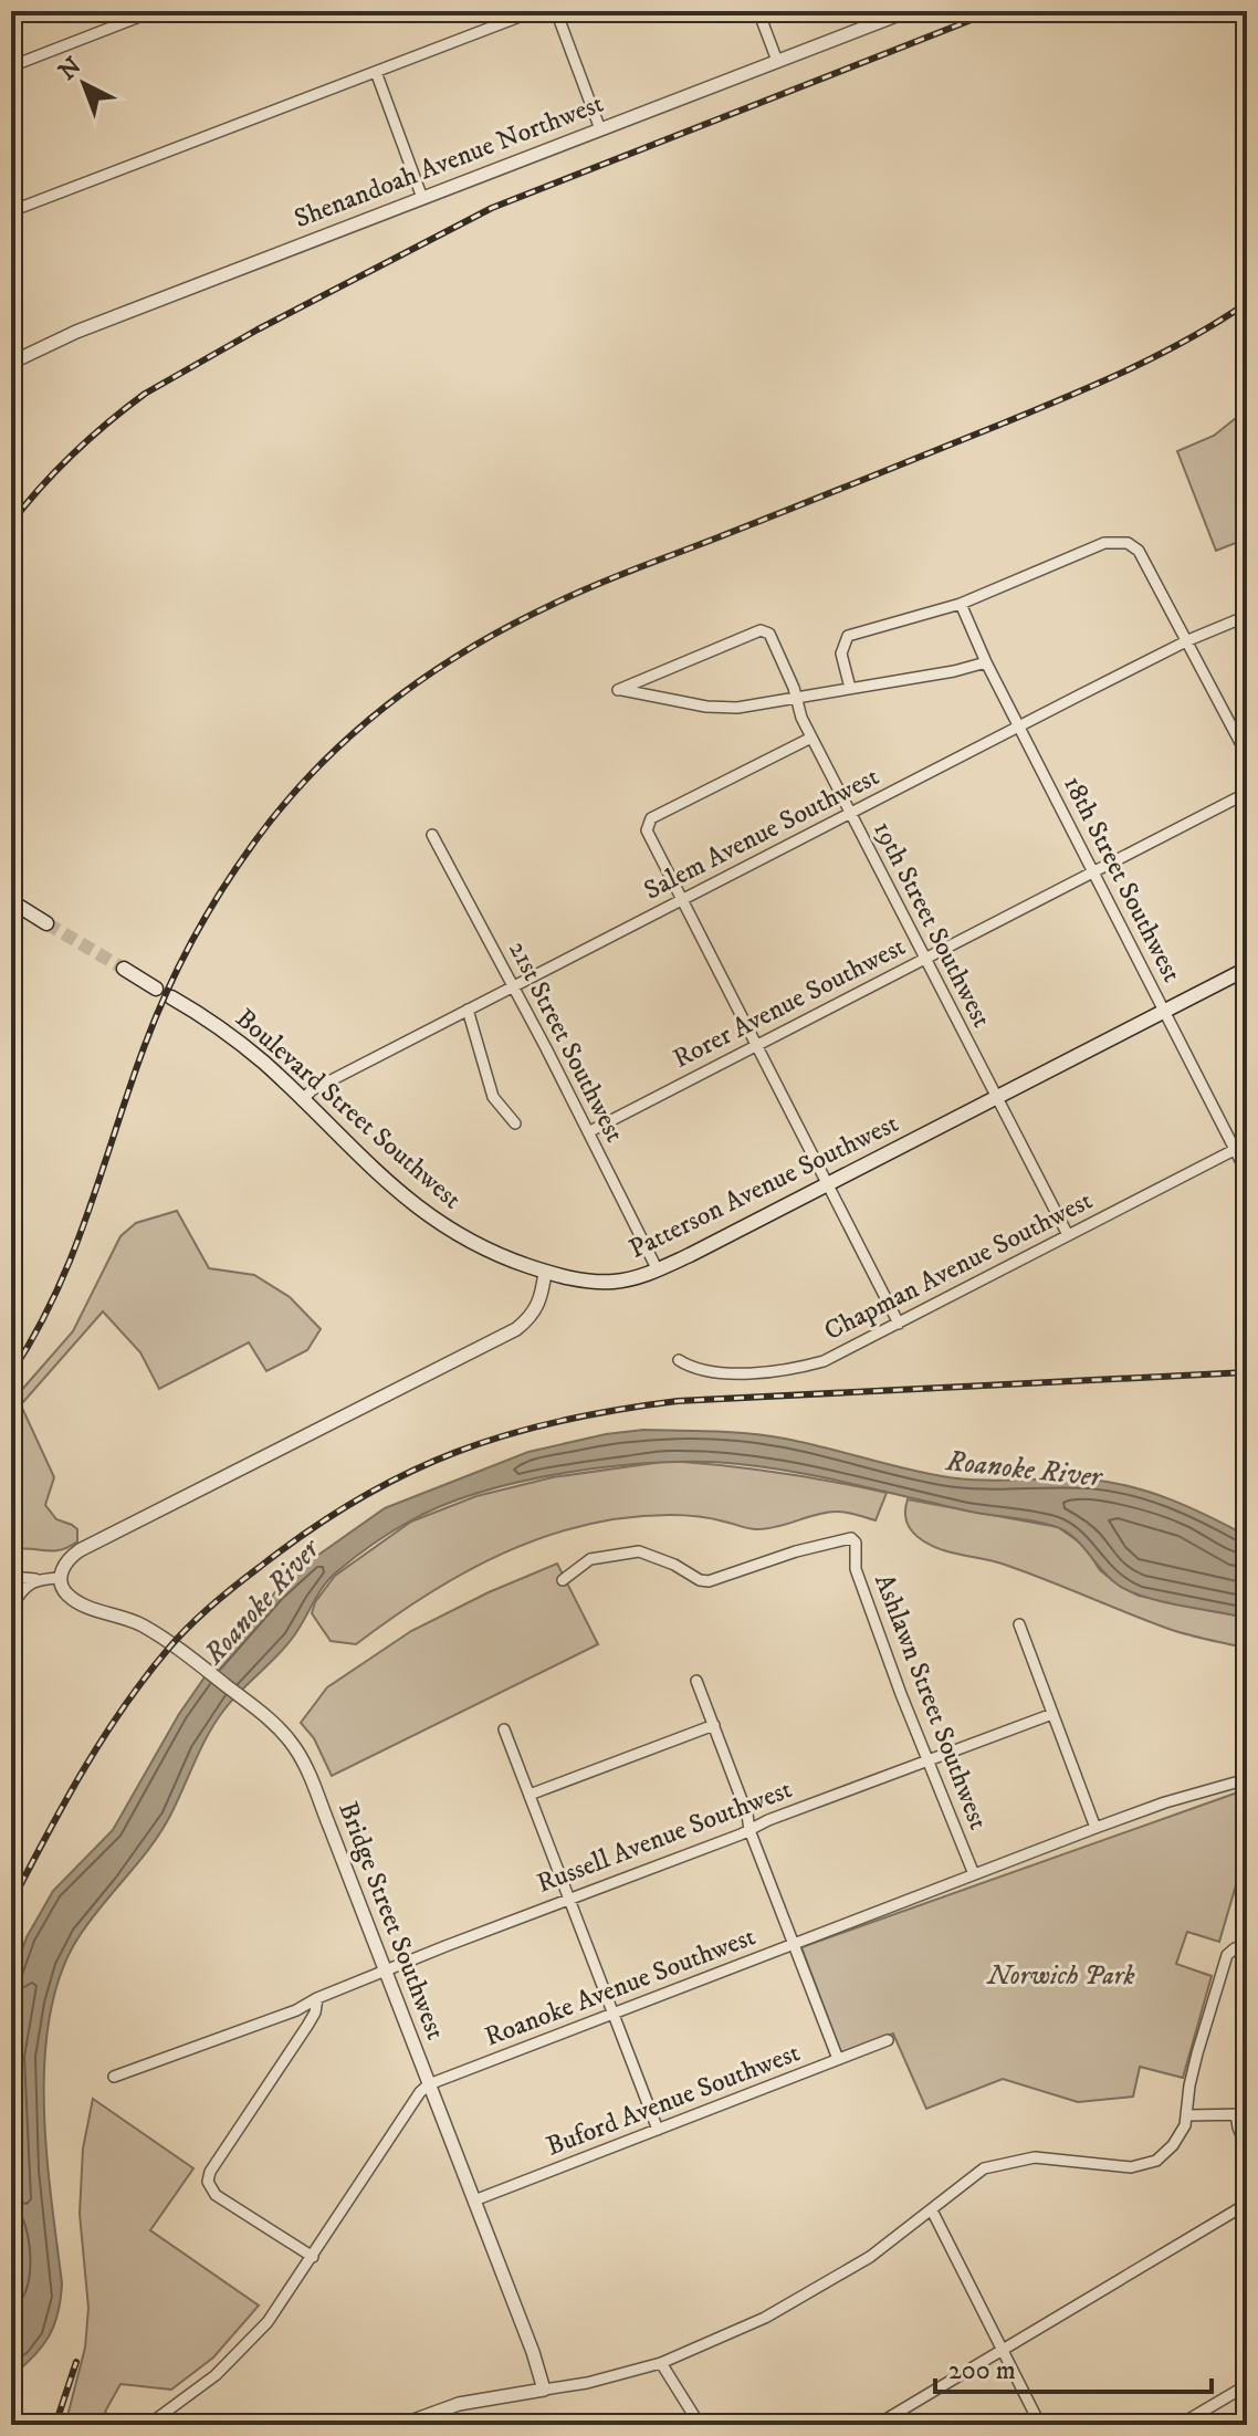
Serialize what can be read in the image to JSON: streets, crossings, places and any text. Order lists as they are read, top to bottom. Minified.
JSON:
{"streets":{"main road":["Boulevard Street Southwest","Patterson Avenue Southwest"],"street":["Shenandoah Avenue Northwest","Salem Avenue Southwest","18th Street Southwest","19th Street Southwest","Rorer Avenue Southwest","21st Street Southwest","Chapman Avenue Southwest","Ashlawn Street Southwest","Russell Avenue Southwest","Bridge Street Southwest","Roanoke Avenue Southwest","Buford Avenue Southwest"]},"crossings":[["Salem Avenue Southwest","18th Street Southwest"],["Salem Avenue Southwest","19th Street Southwest"],["Salem Avenue Southwest","21st Street Southwest"],["Salem Avenue Southwest","Boulevard Street Southwest"],["18th Street Southwest","Rorer Avenue Southwest"],["18th Street Southwest","Patterson Avenue Southwest"],["18th Street Southwest","Chapman Avenue Southwest"],["19th Street Southwest","Rorer Avenue Southwest"],["19th Street Southwest","Patterson Avenue Southwest"],["19th Street Southwest","Chapman Avenue Southwest"],["Rorer Avenue Southwest","21st Street Southwest"],["21st Street Southwest","Patterson Avenue Southwest"],["Boulevard Street Southwest","Patterson Avenue Southwest"],["Ashlawn Street Southwest","Russell Avenue Southwest"],["Ashlawn Street Southwest","Roanoke Avenue Southwest"],["Russell Avenue Southwest","Bridge Street Southwest"],["Bridge Street Southwest","Roanoke Avenue Southwest"],["Bridge Street Southwest","Buford Avenue Southwest"]],"water":["Roanoke River"],"parks":["Norwich Park"],"scale_bar":"200 m","north":"top left"}
